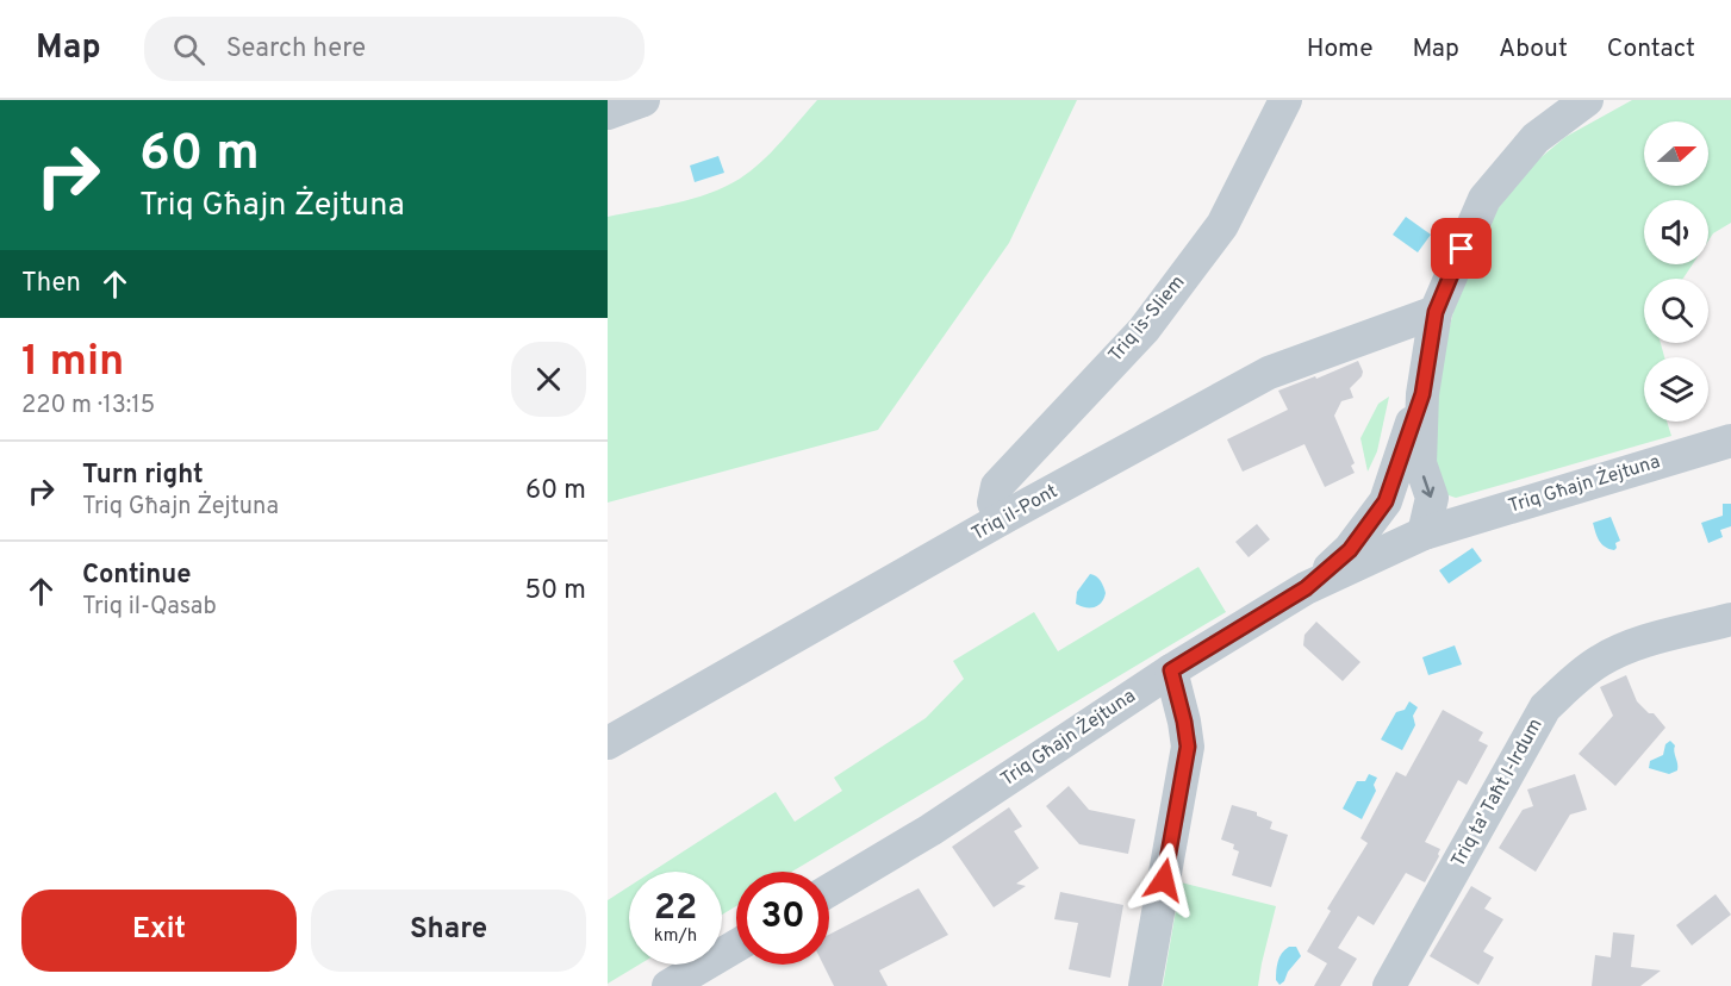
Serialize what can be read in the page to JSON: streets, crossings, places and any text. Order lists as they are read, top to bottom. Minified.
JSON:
{"streets":{"street":["Triq is-Sliem","Triq Għajn Żejtuna","Triq il-Pont","Triq ta' Taħt l-Irdum"]},"crossings":[["Triq is-Sliem","Triq il-Pont"]],"north":"right","page":{"header":"Map","search":"Search here","nav":["Home","Map","About","Contact"],"turn":["60 m","Triq Għajn Żejtuna"],"then":"Then","heading":["1 min","220 m · 13:15"],"list":[{"name":"Turn right","note":"Triq Għajn Żejtuna","value":"60 m"},{"name":"Continue","note":"Triq il-Qasab","value":"50 m"}],"speed":"22 km/h","limit":"30","buttons":["Exit","Share"]}}
